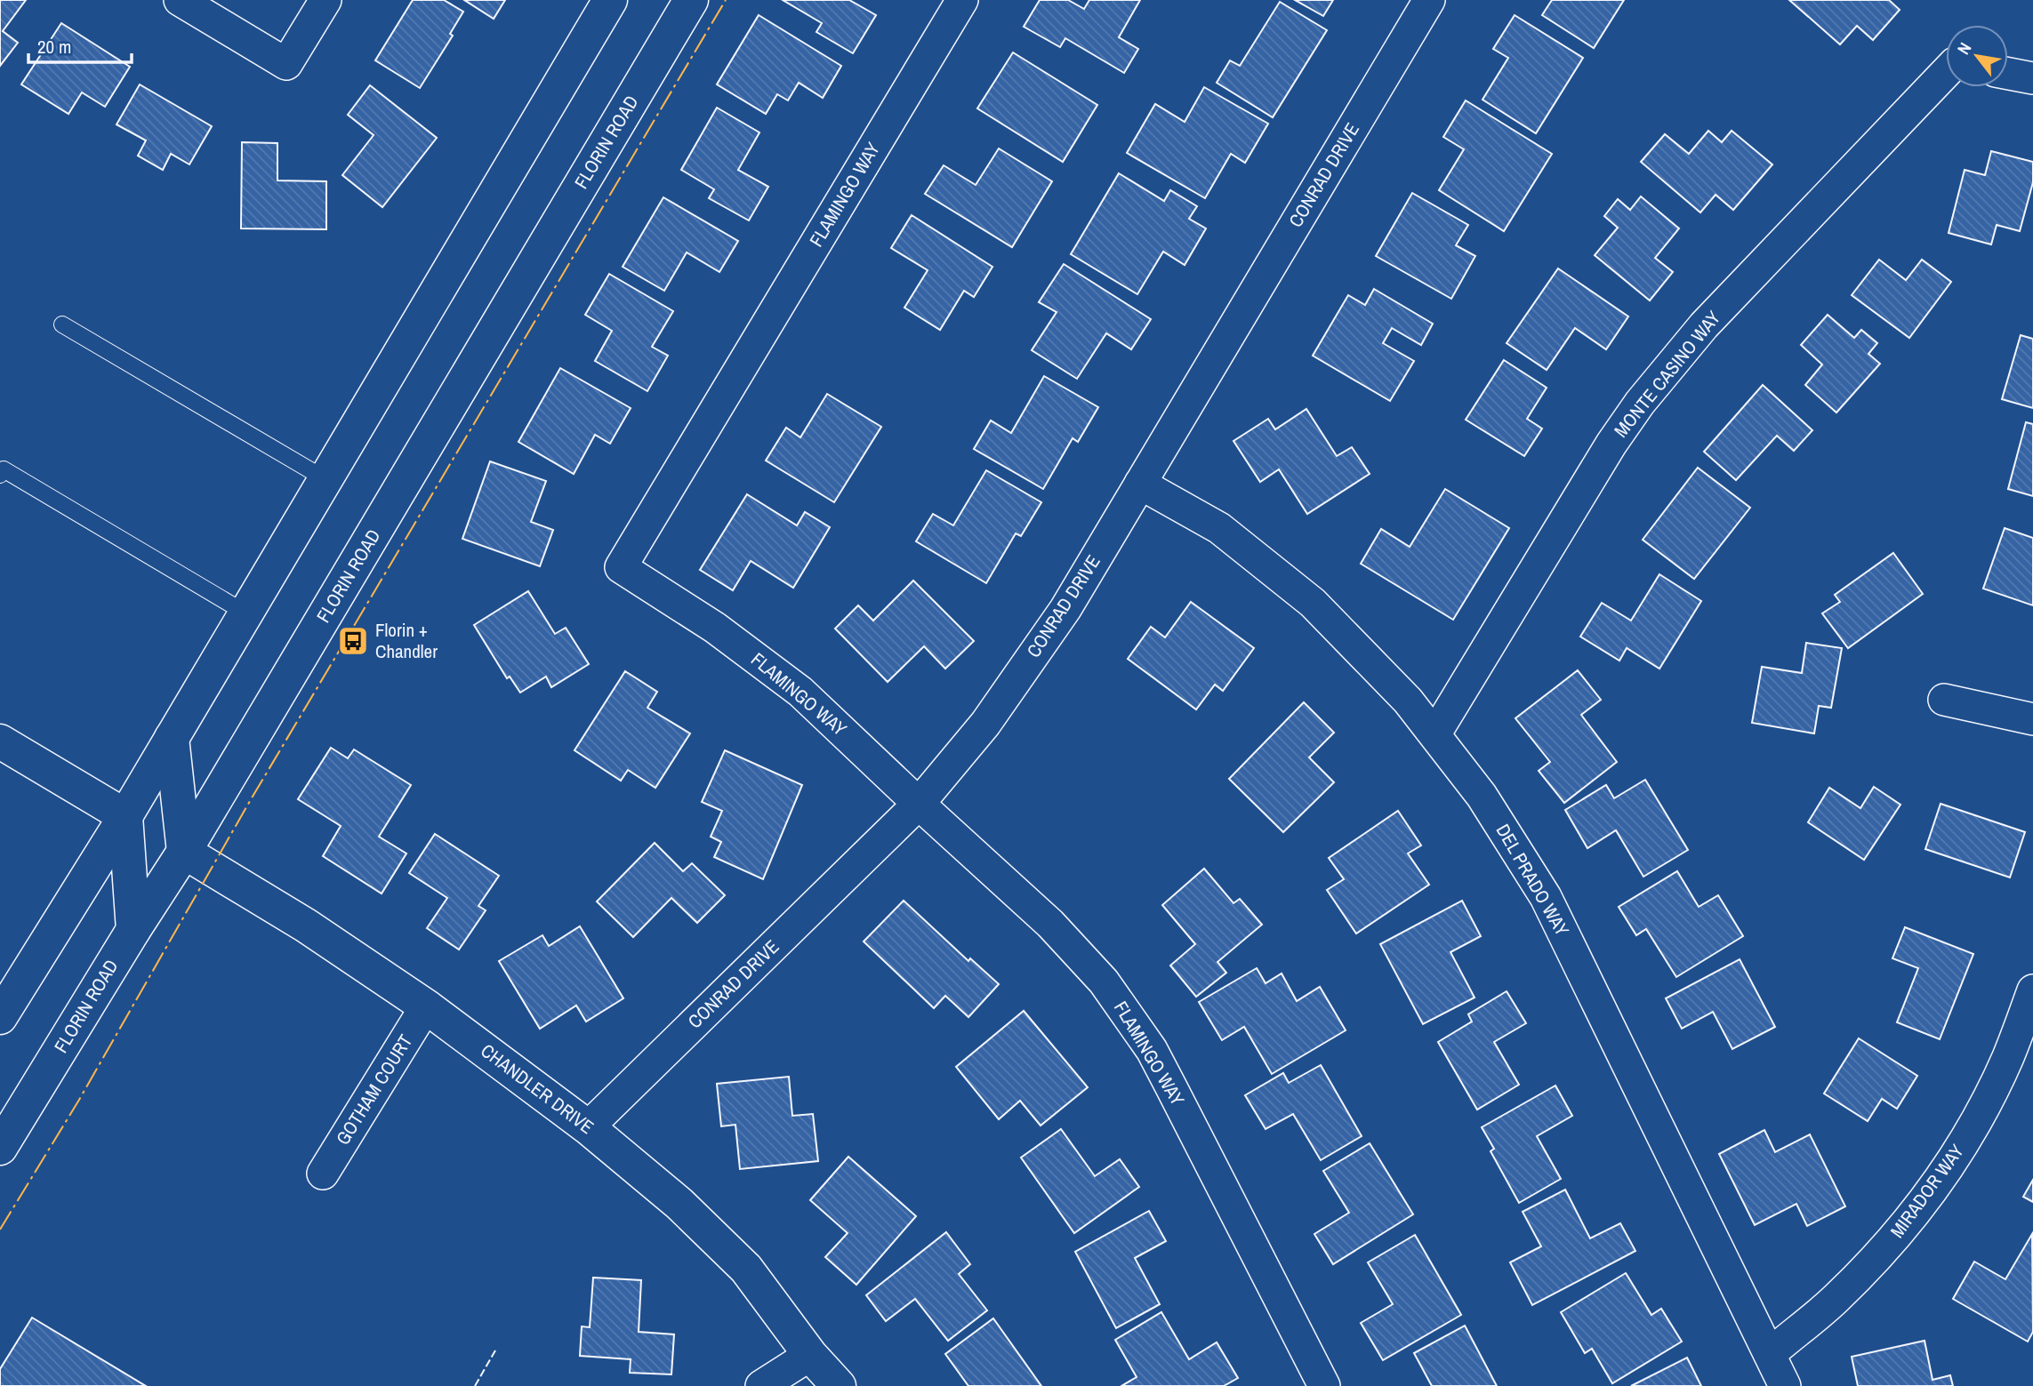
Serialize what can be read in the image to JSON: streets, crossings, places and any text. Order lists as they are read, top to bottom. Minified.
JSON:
{"streets":{"main road":["FLORIN ROAD","CHANDLER DRIVE"],"street":["CONRAD DRIVE","FLAMINGO WAY","MONTE CASINO WAY","DEL PRADO WAY","GOTHAM COURT","MIRADOR WAY"]},"crossings":[["FLORIN ROAD","CHANDLER DRIVE"],["CONRAD DRIVE","FLAMINGO WAY"],["CONRAD DRIVE","DEL PRADO WAY"],["CONRAD DRIVE","CHANDLER DRIVE"],["MONTE CASINO WAY","DEL PRADO WAY"],["DEL PRADO WAY","MIRADOR WAY"],["CHANDLER DRIVE","GOTHAM COURT"]],"places":{"bus stop":["Florin + Chandler"]},"scale_bar":"20 m","north":"top left"}
